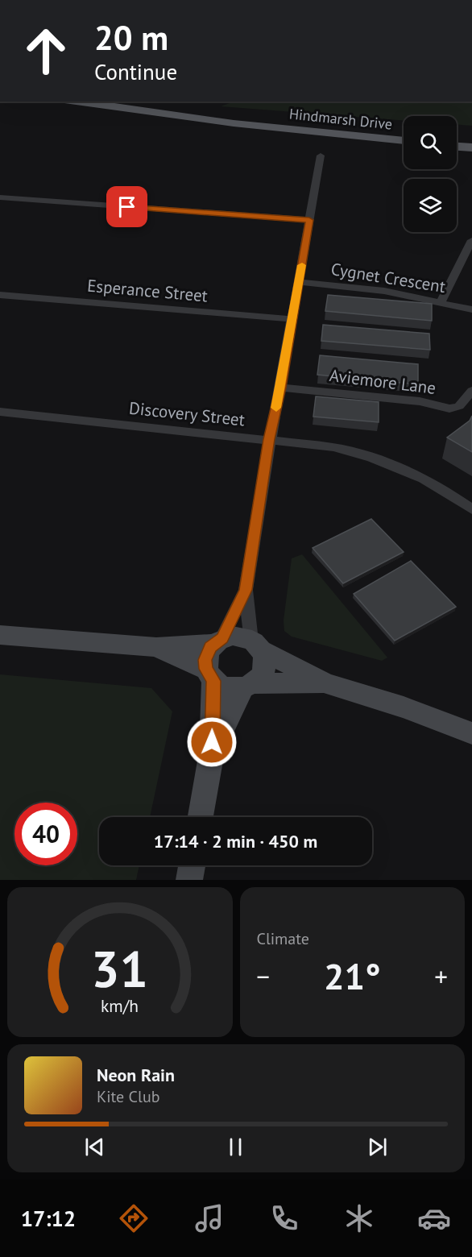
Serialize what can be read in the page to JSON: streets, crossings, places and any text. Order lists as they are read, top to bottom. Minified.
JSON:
{"streets":{"main road":["Hindmarsh Drive"],"street":["Cygnet Crescent","Esperance Street","Aviemore Lane","Discovery Street"]},"page":{"turn":["20 m","Continue"],"limit":"40","trip":"17:14 · 2 min · 450 m","tile":"Climate","heat":["−","21°","+"],"song":["Neon Rain","Kite Club"],"tabs":"17:12","gauge":["31","km/h"]}}
